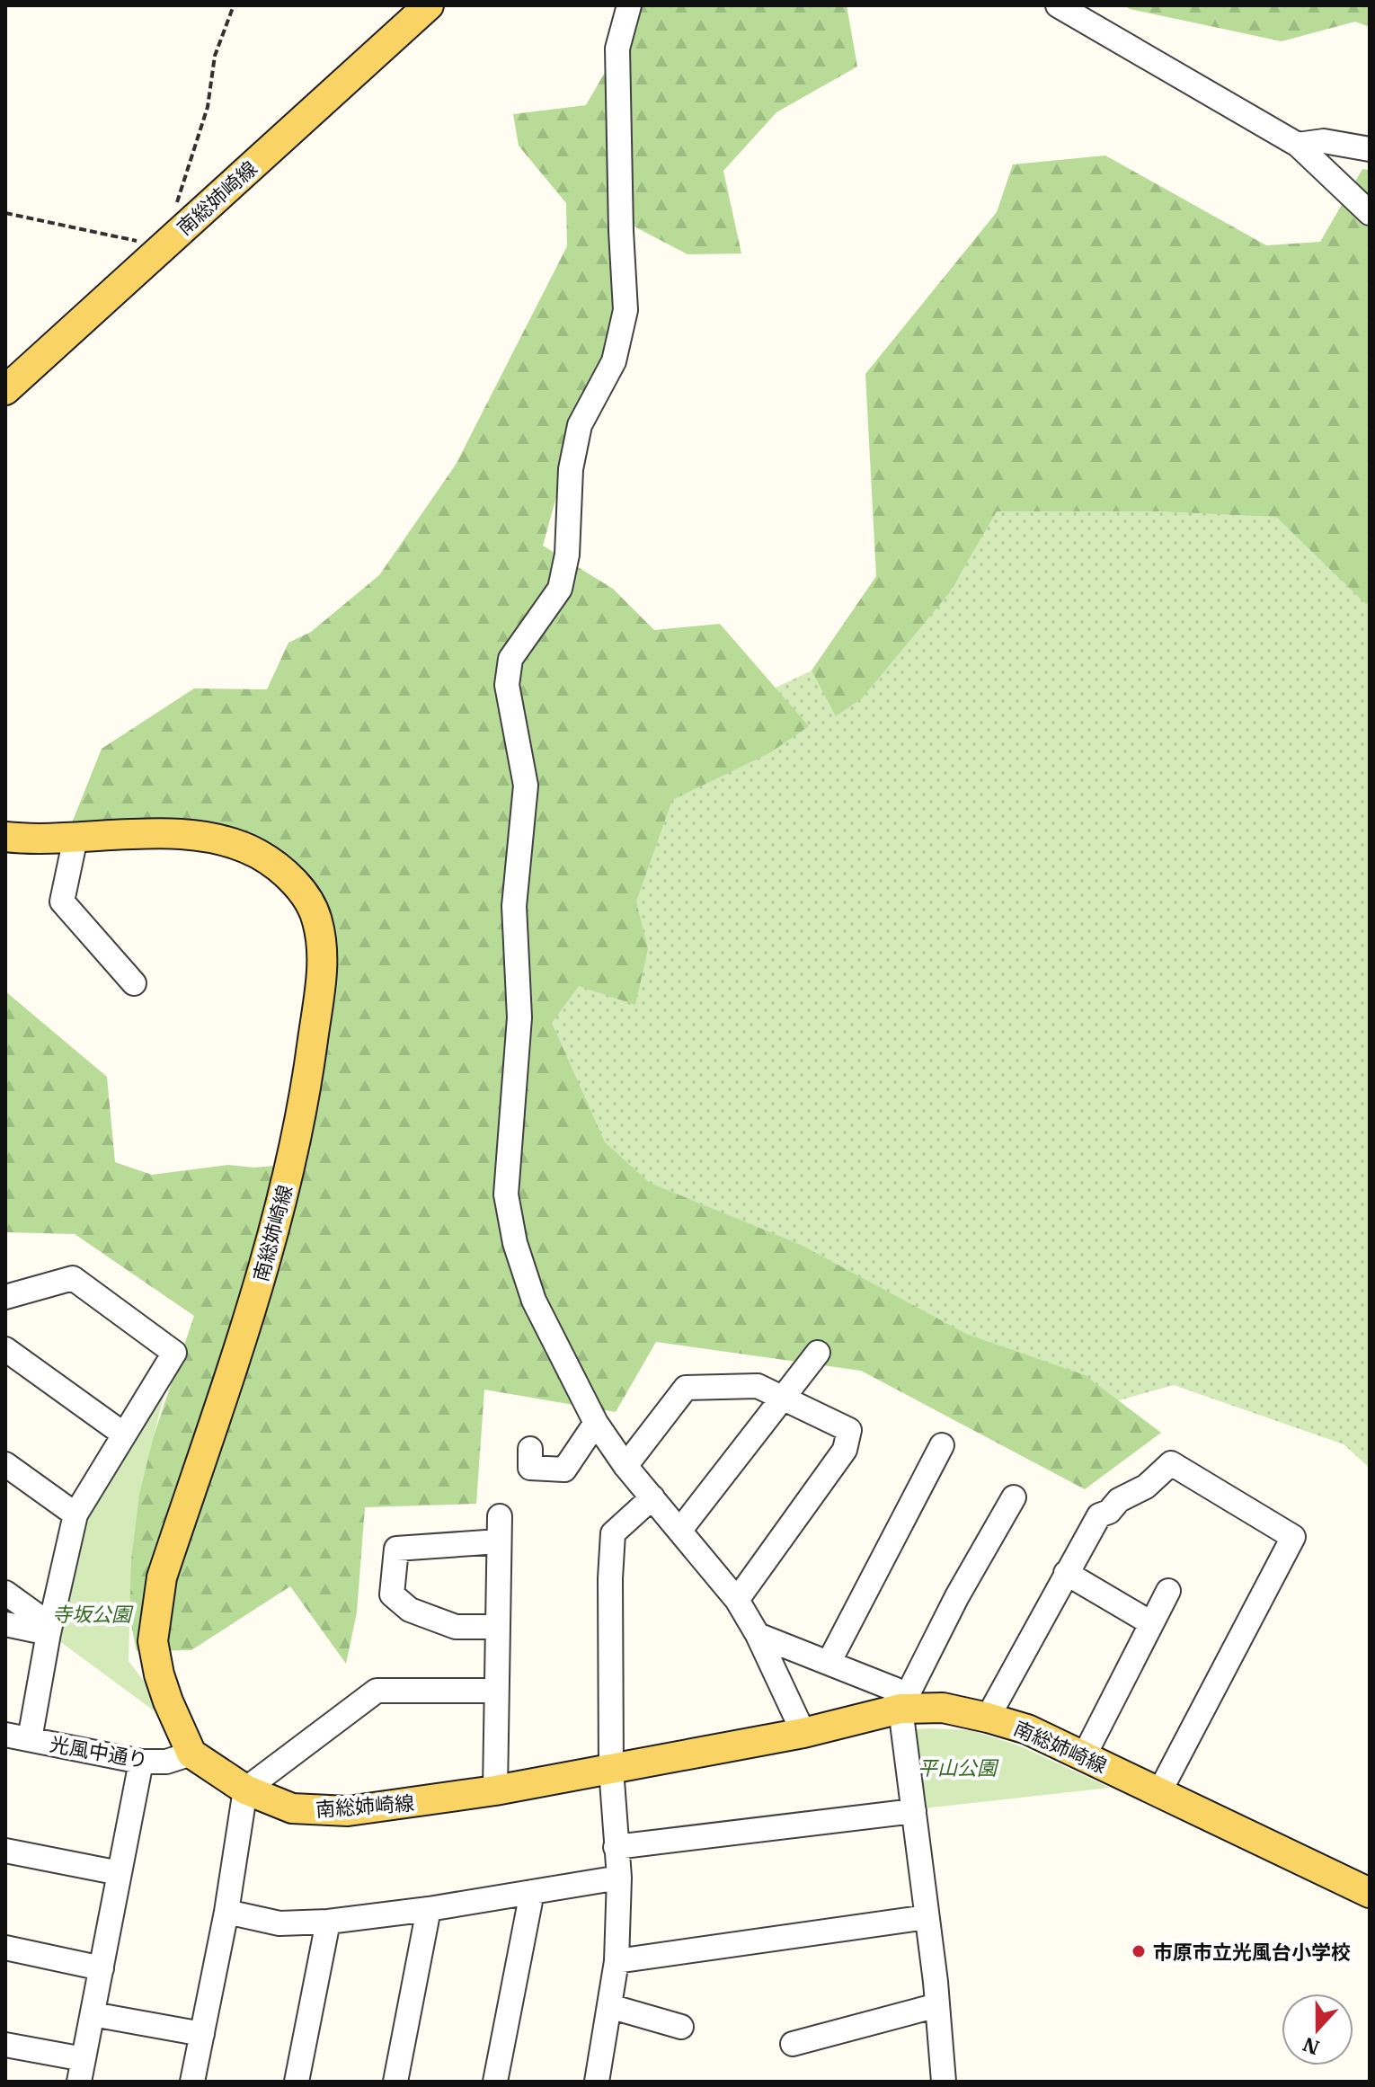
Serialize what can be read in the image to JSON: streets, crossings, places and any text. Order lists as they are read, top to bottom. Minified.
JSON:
{"streets":{"main road":["南総姉崎線"],"street":["光風中通り"]},"crossings":[["南総姉崎線","光風中通り"]],"parks":["寺坂公園","平山公園"],"places":["市原市立光風台小学校"],"north":"bottom"}
